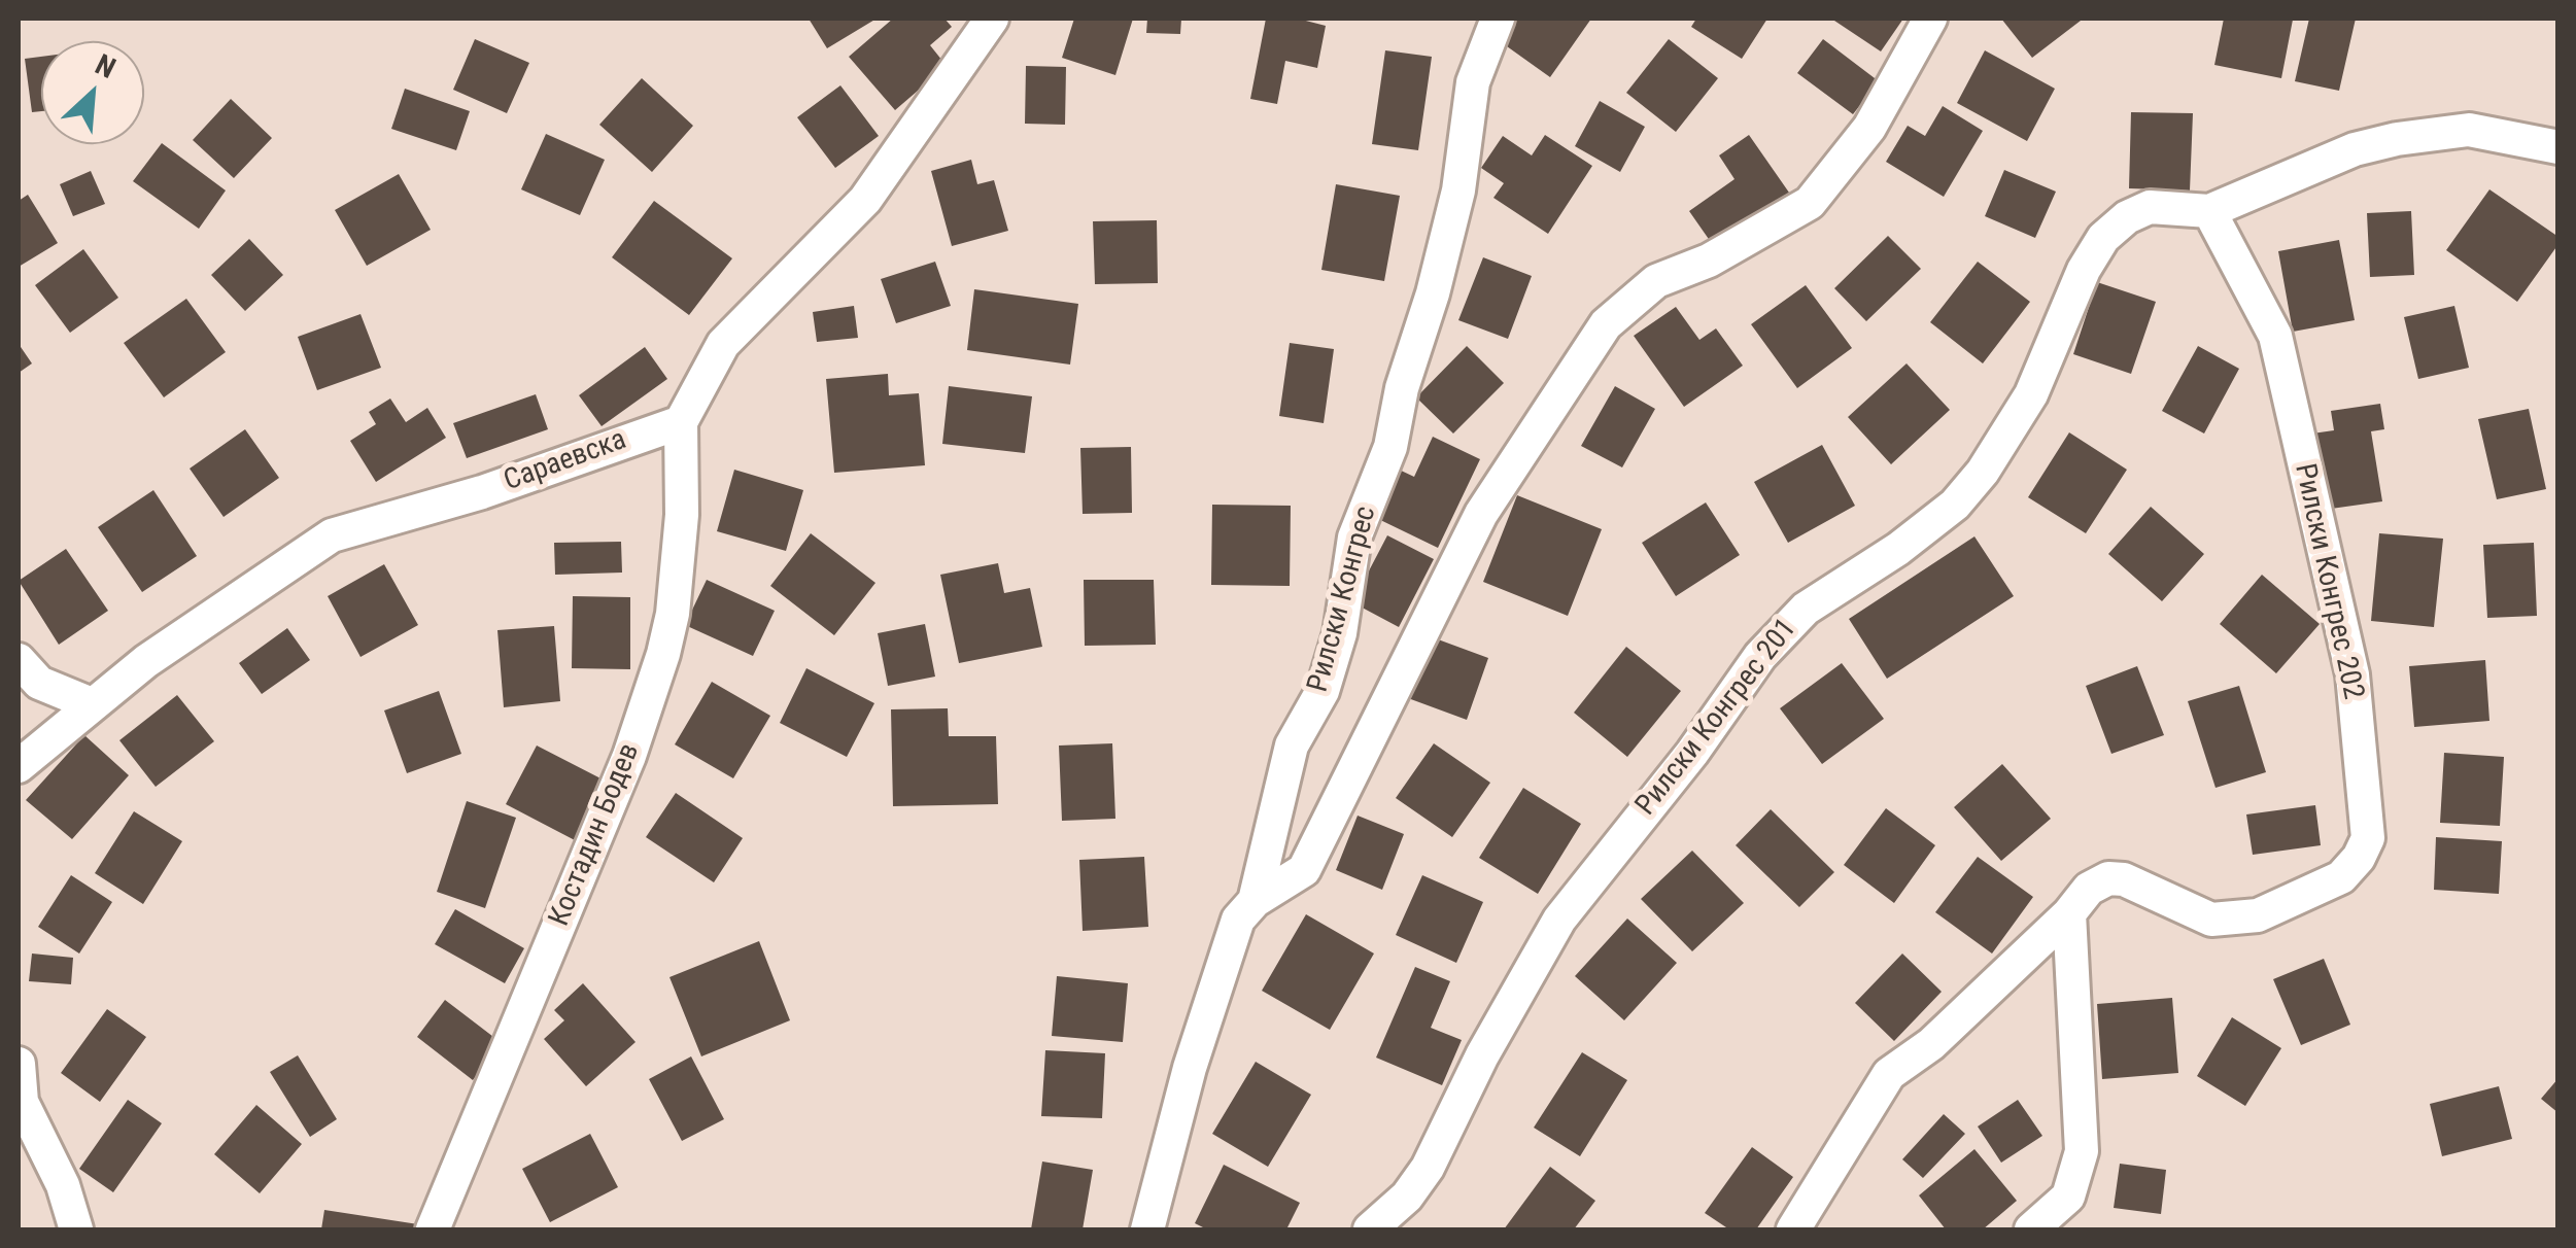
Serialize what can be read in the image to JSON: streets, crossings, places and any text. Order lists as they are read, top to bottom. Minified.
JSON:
{"streets":{"street":["Сараевска","Рилски Конгрес 202","Рилски Конгрес","Рилски Конгрес 201","Костадин Бодев"]},"crossings":[["Сараевска","Костадин Бодев"],["Рилски Конгрес 202","Рилски Конгрес 201"]],"north":"top right"}
